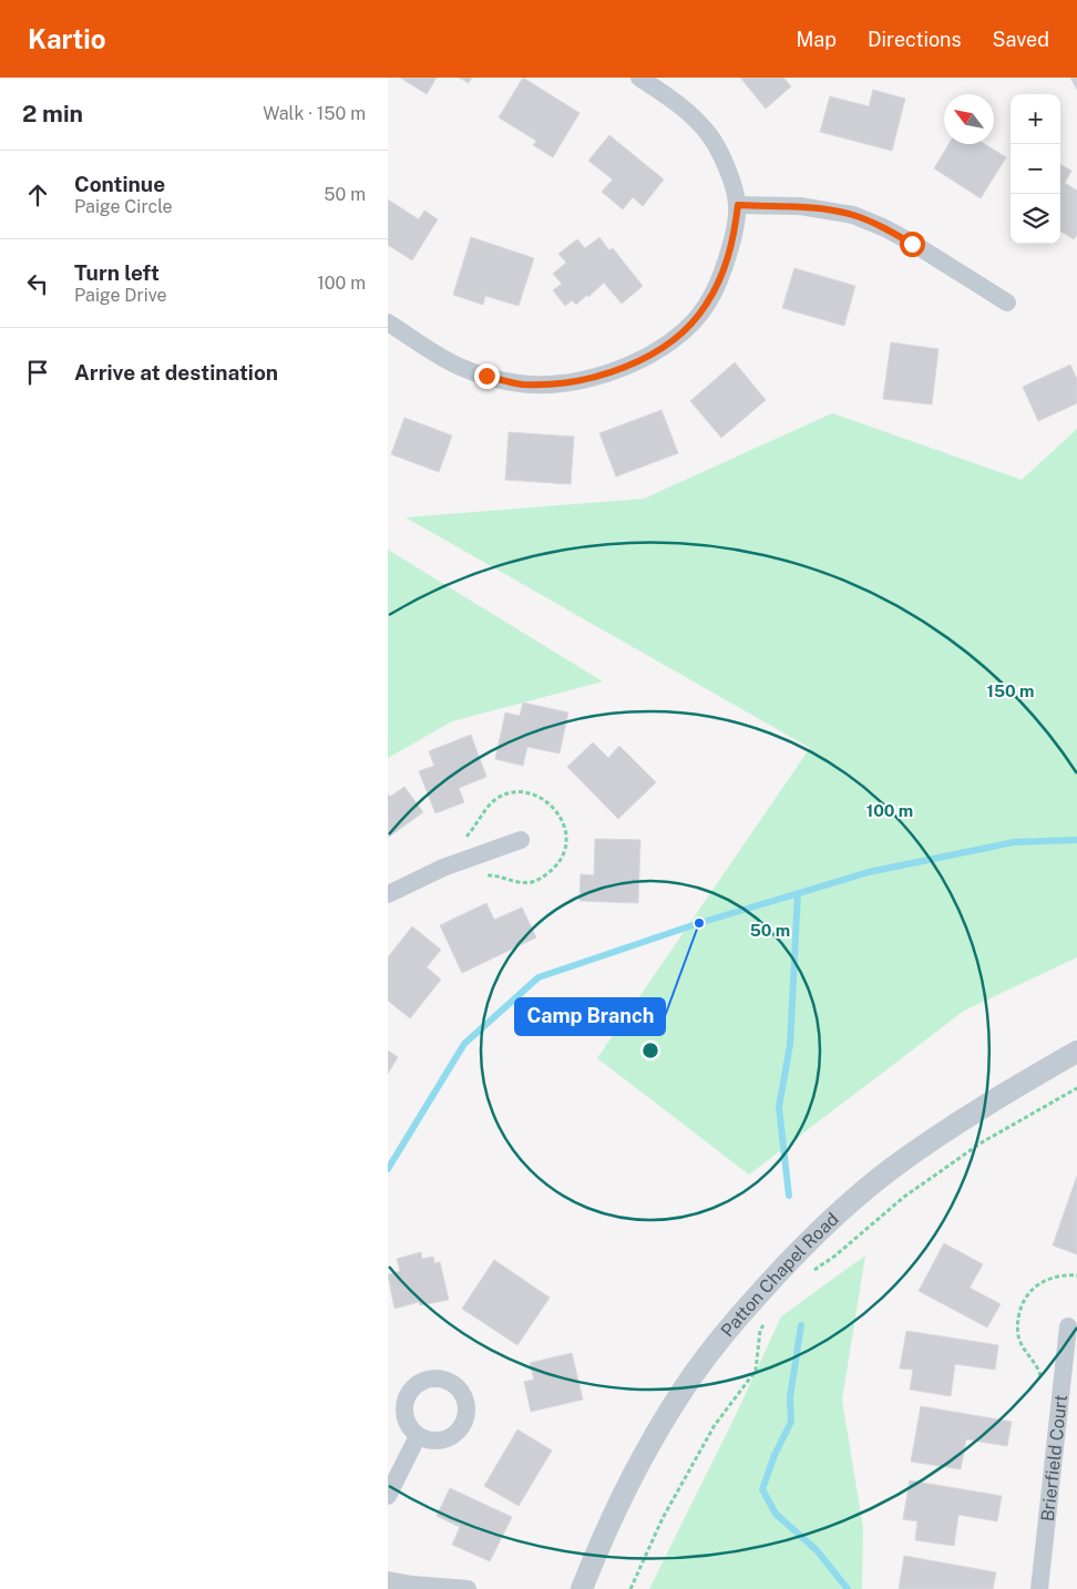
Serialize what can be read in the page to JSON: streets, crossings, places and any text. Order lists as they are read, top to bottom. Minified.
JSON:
{"streets":{"street":["Patton Chapel Road","Brierfield Court"]},"places":["Camp Branch"],"north":"top left","page":{"header":"Kartio","nav":["Map","Directions","Saved"],"heading":["2 min","Walk · 150 m"],"map_buttons":["+","−"],"list":[["Continue","Paige Circle","50 m"],["Turn left","Paige Drive","100 m"],"Arrive at destination"]},"rings":["150 m","100 m","50 m"]}
